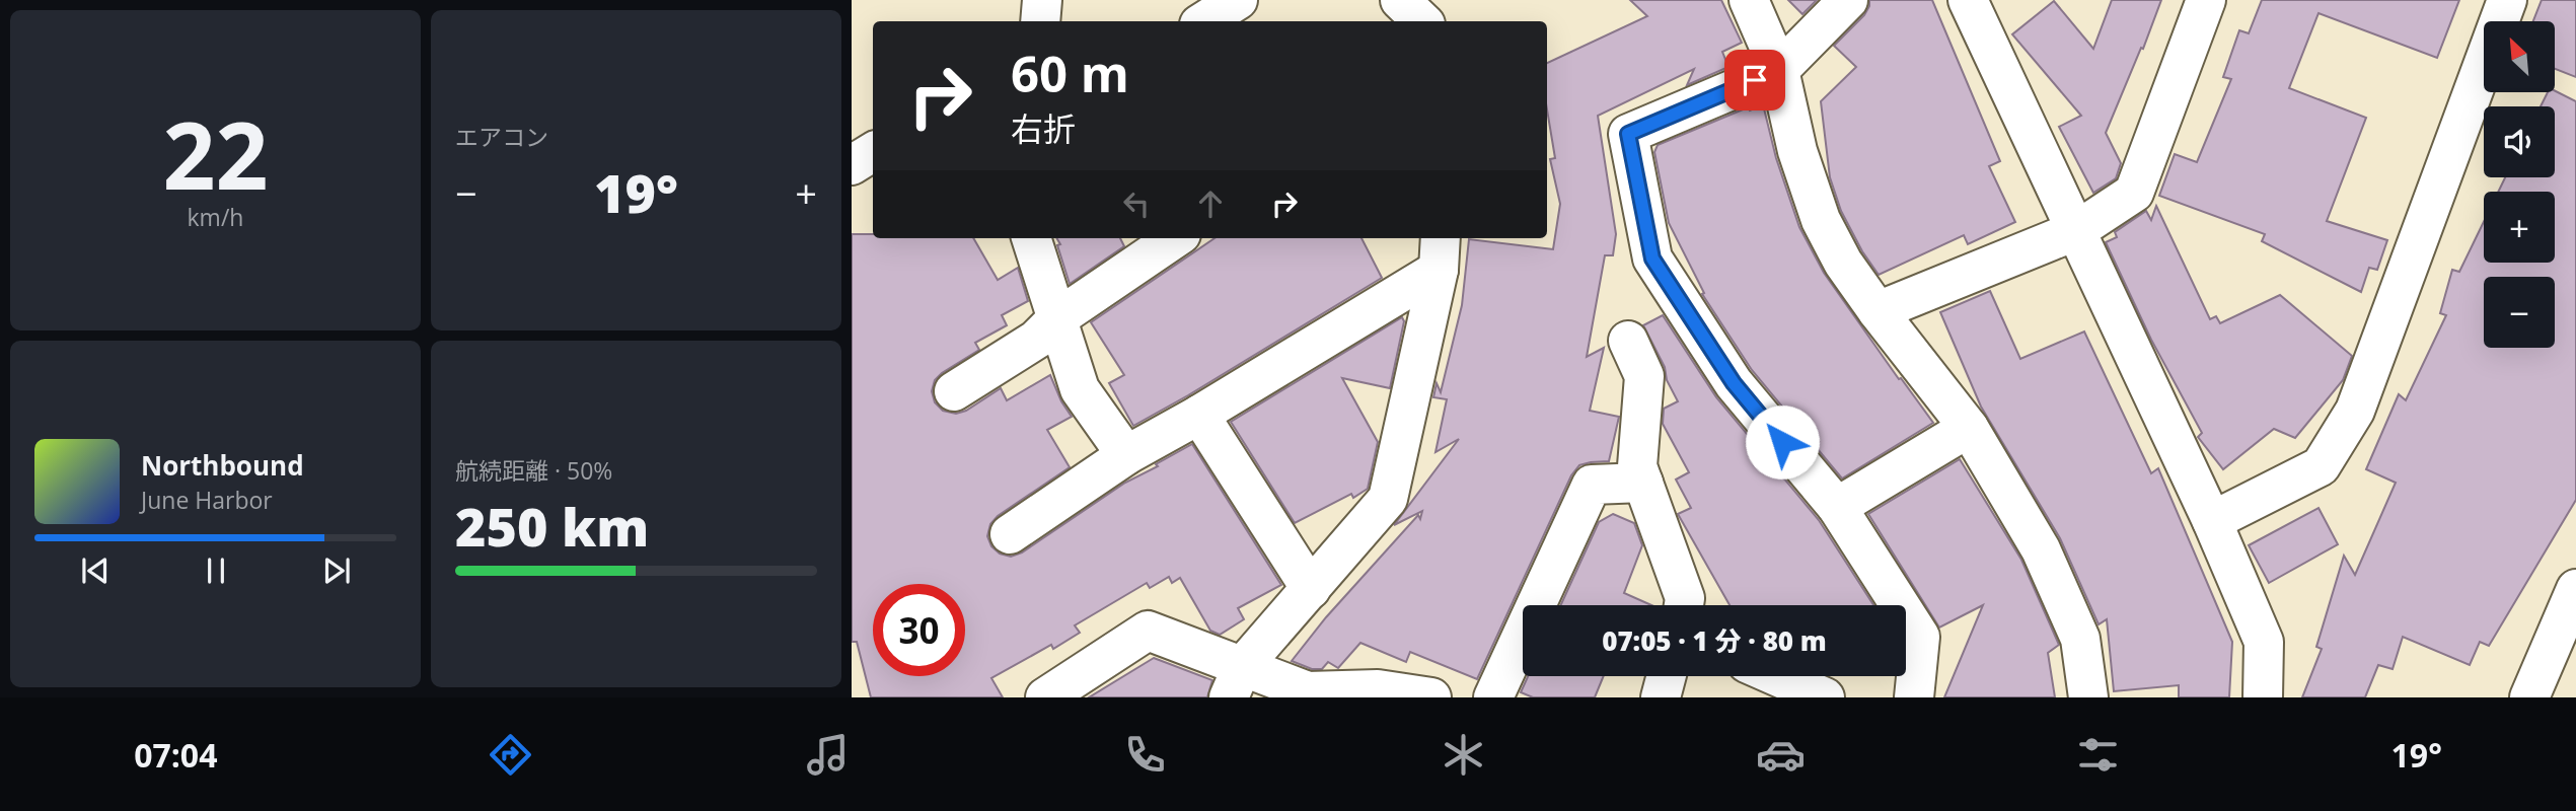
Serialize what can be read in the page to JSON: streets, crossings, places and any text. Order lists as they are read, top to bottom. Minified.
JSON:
{"north":"top left","page":{"tile":[["22","km/h"],"エアコン",["航続距離 · 50%","250 km"]],"map_buttons":["+","−"],"turn":["60 m","右折"],"heat":["−","19°","+"],"song":["Northbound","June Harbor"],"limit":"30","trip":"07:05 · 1 分 · 80 m","tabs":["07:04","19°"]}}
